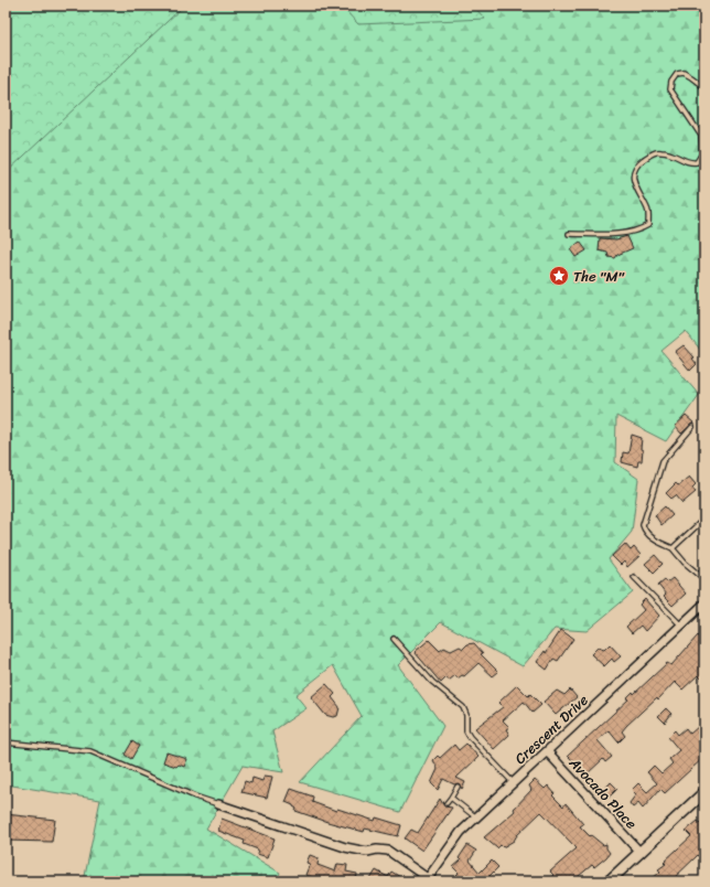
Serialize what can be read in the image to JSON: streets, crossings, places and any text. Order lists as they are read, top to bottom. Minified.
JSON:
{"streets":{"street":["Crescent Drive","Avocado Place"]},"crossings":[["Crescent Drive","Avocado Place"]],"places":{"place":["The \"M\""]}}
